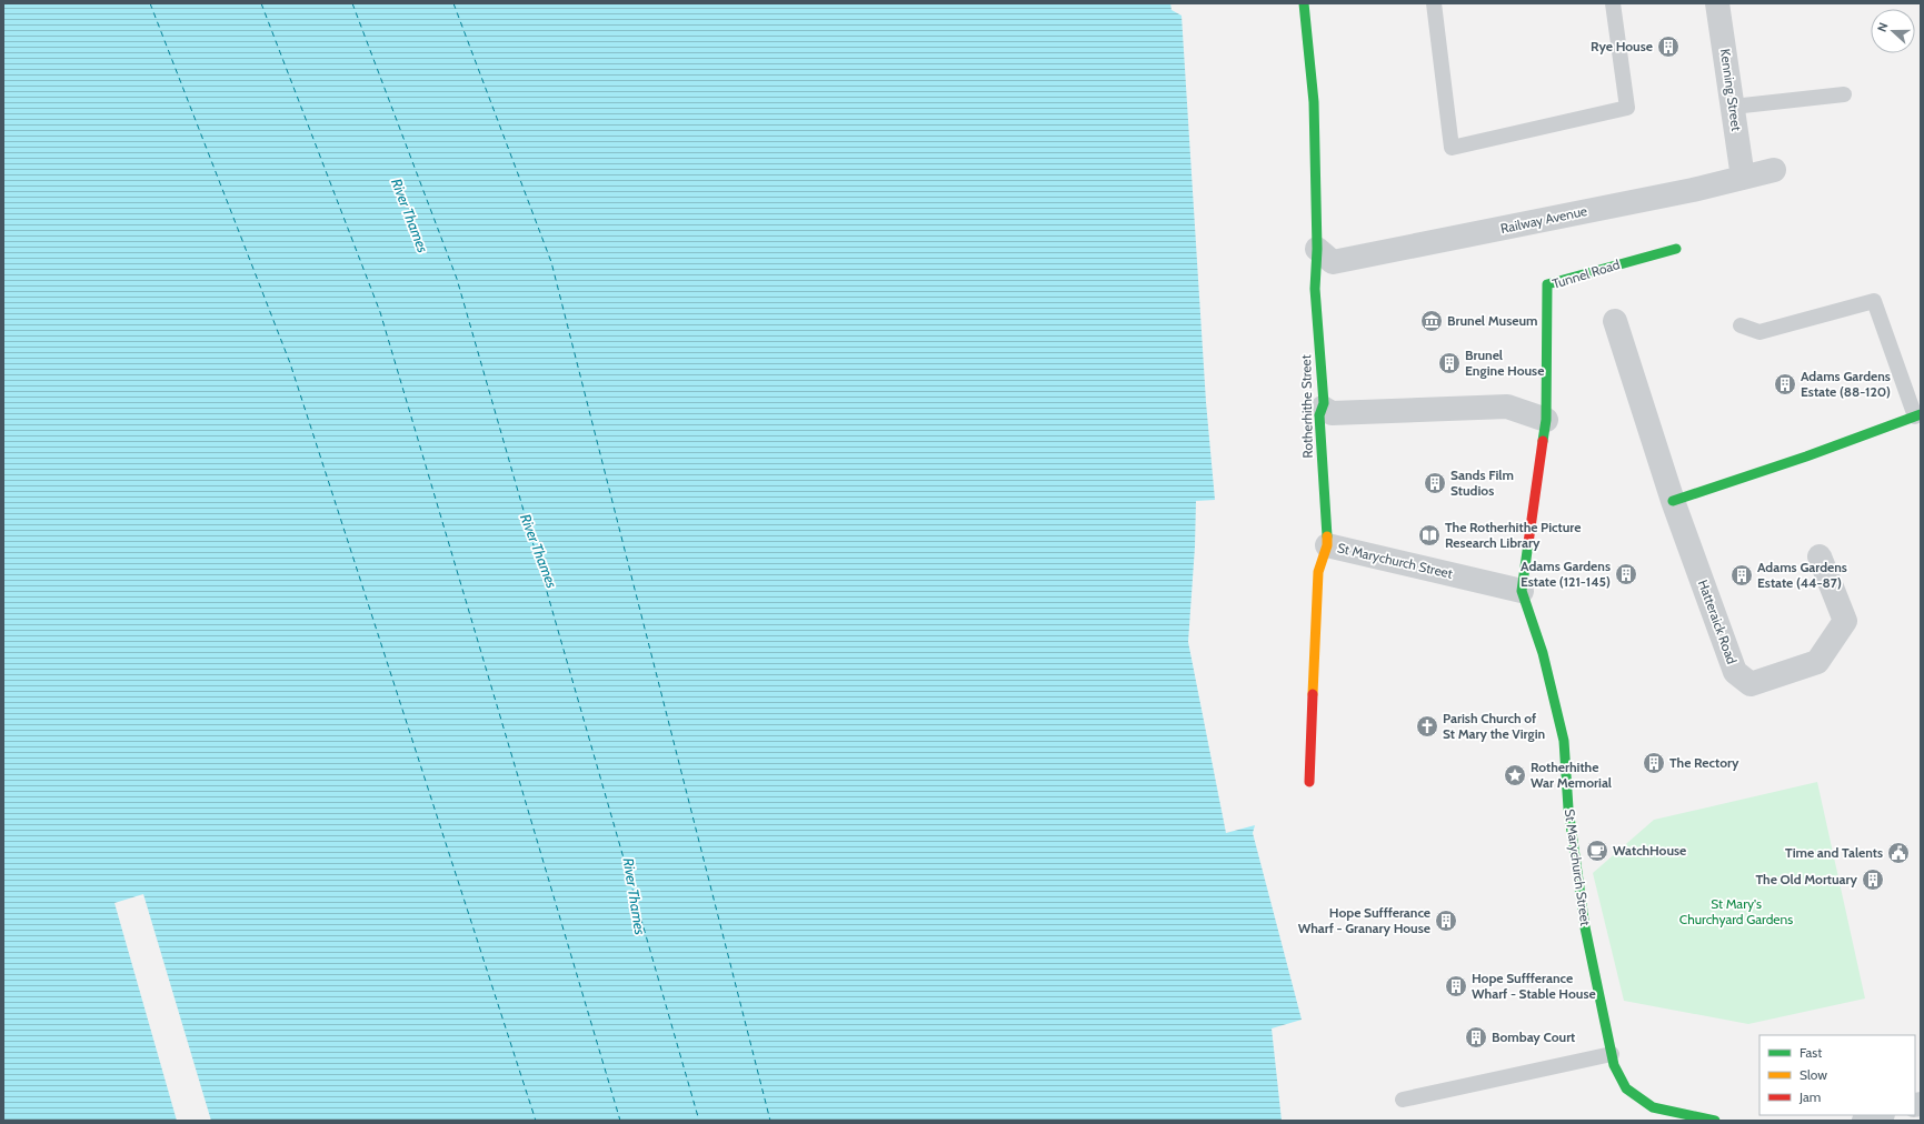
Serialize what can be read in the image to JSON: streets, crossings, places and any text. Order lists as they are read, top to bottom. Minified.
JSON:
{"streets":{"street":["Kenning Street","Railway Avenue","Tunnel Road","Rotherhithe Street","St Marychurch Street","Hatteraick Road"]},"crossings":[["Kenning Street","Railway Avenue"],["Railway Avenue","Rotherhithe Street"],["Tunnel Road","St Marychurch Street"],["Rotherhithe Street","St Marychurch Street"]],"water":["River Thames"],"parks":["St Mary's Churchyard Gardens"],"places":{"building":["Rye House","Brunel Engine House","Adams Gardens Estate (88-120)","Sands Film Studios","Adams Gardens Estate (121-145)","Adams Gardens Estate (44-87)","The Rectory","The Old Mortuary","Hope Suffferance Wharf - Granary House","Hope Suffferance Wharf - Stable House","Bombay Court"],"museum":["Brunel Museum"],"library":["The Rotherhithe Picture Research Library"],"church":["Parish Church of St Mary the Virgin"],"place":["Rotherhithe War Memorial"],"cafe":["WatchHouse"],"public building":["Time and Talents"]},"legend":["Fast","Slow","Jam"],"north":"left"}
